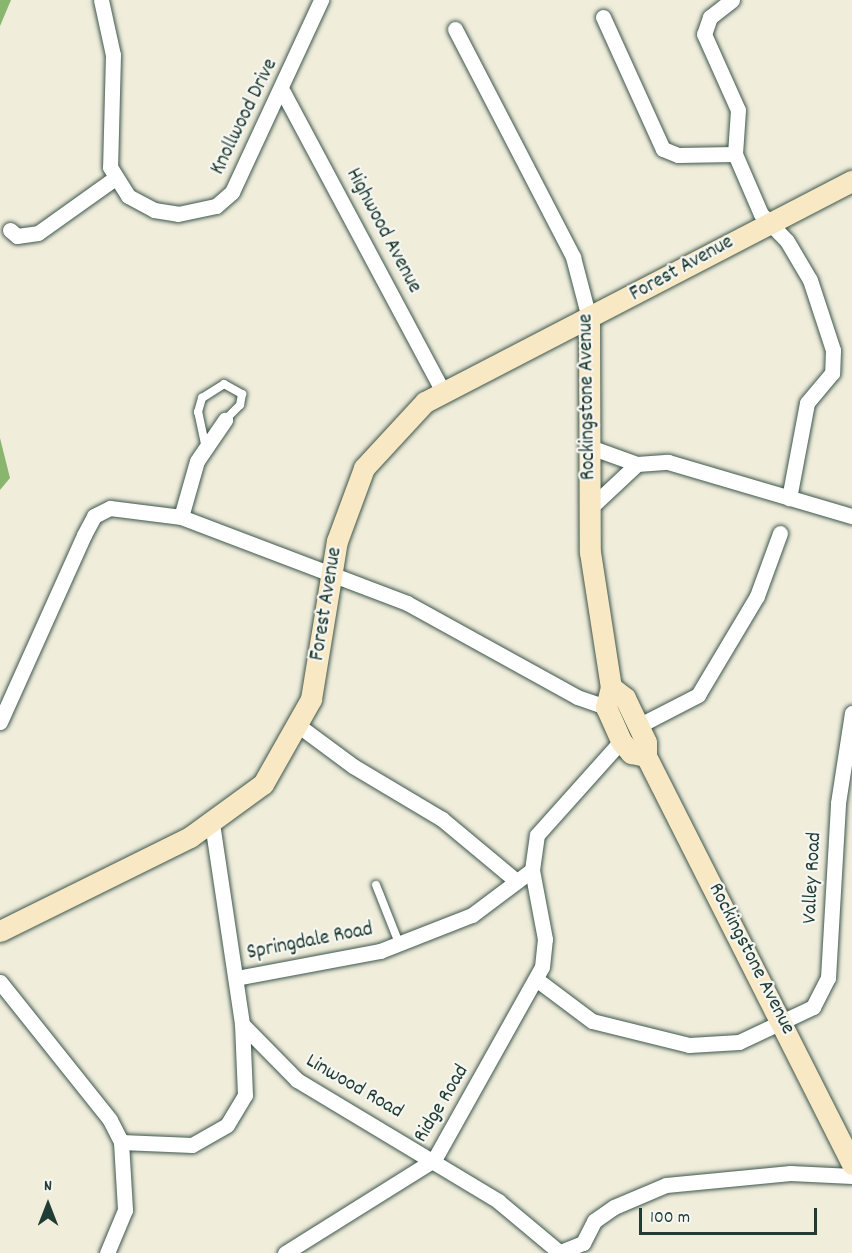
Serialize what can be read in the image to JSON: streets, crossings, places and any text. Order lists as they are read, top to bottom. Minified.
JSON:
{"streets":{"street":["Knollwood Drive","Highwood Avenue","Forest Avenue","Rockingstone Avenue","Valley Road","Springdale Road","Linwood Road","Ridge Road"]},"crossings":[["Knollwood Drive","Highwood Avenue"],["Highwood Avenue","Forest Avenue"],["Forest Avenue","Rockingstone Avenue"],["Rockingstone Avenue","Valley Road"],["Valley Road","Ridge Road"],["Springdale Road","Ridge Road"],["Linwood Road","Ridge Road"]],"scale_bar":"100 m","north":"top"}
